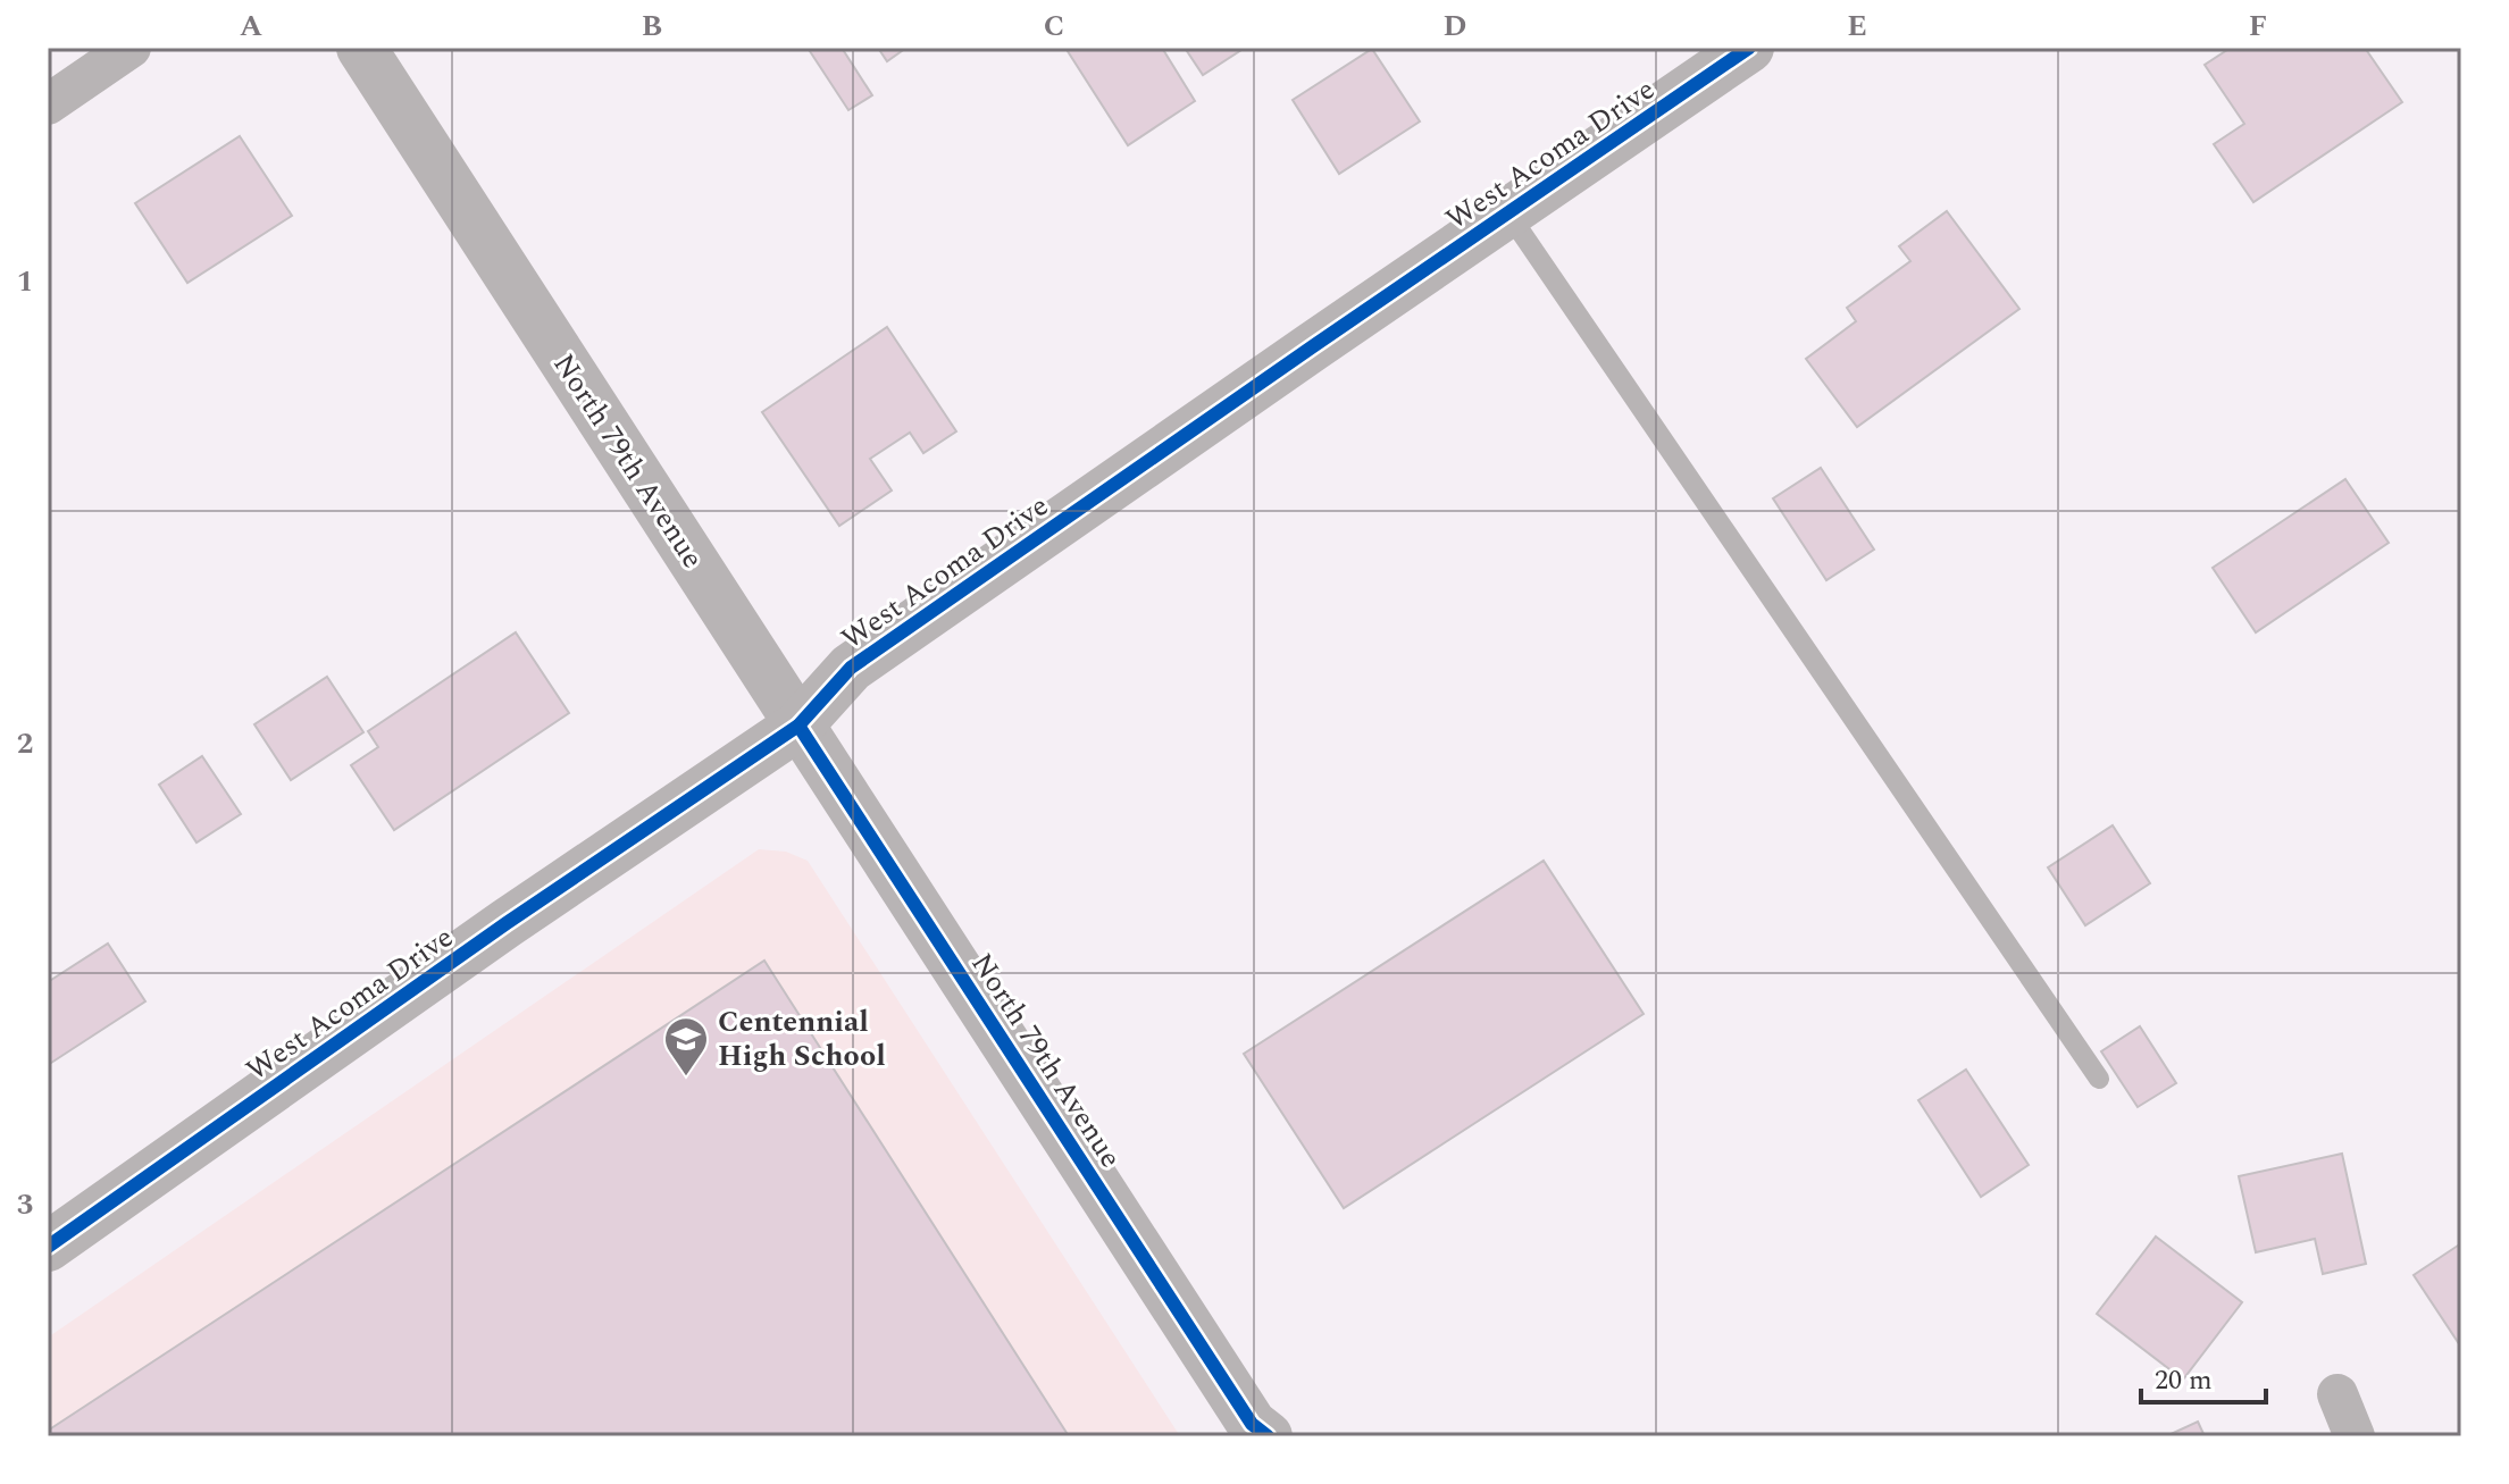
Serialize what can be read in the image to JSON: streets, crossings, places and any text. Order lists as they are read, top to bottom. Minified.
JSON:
{"streets":{"street":["West Acoma Drive","North 79th Avenue"]},"crossings":[["West Acoma Drive","North 79th Avenue"]],"places":{"school or university":["Centennial High School"]},"scale_bar":"20 m","grid":{"columns":["A","B","C","D","E","F"],"rows":["1","2","3"]}}
